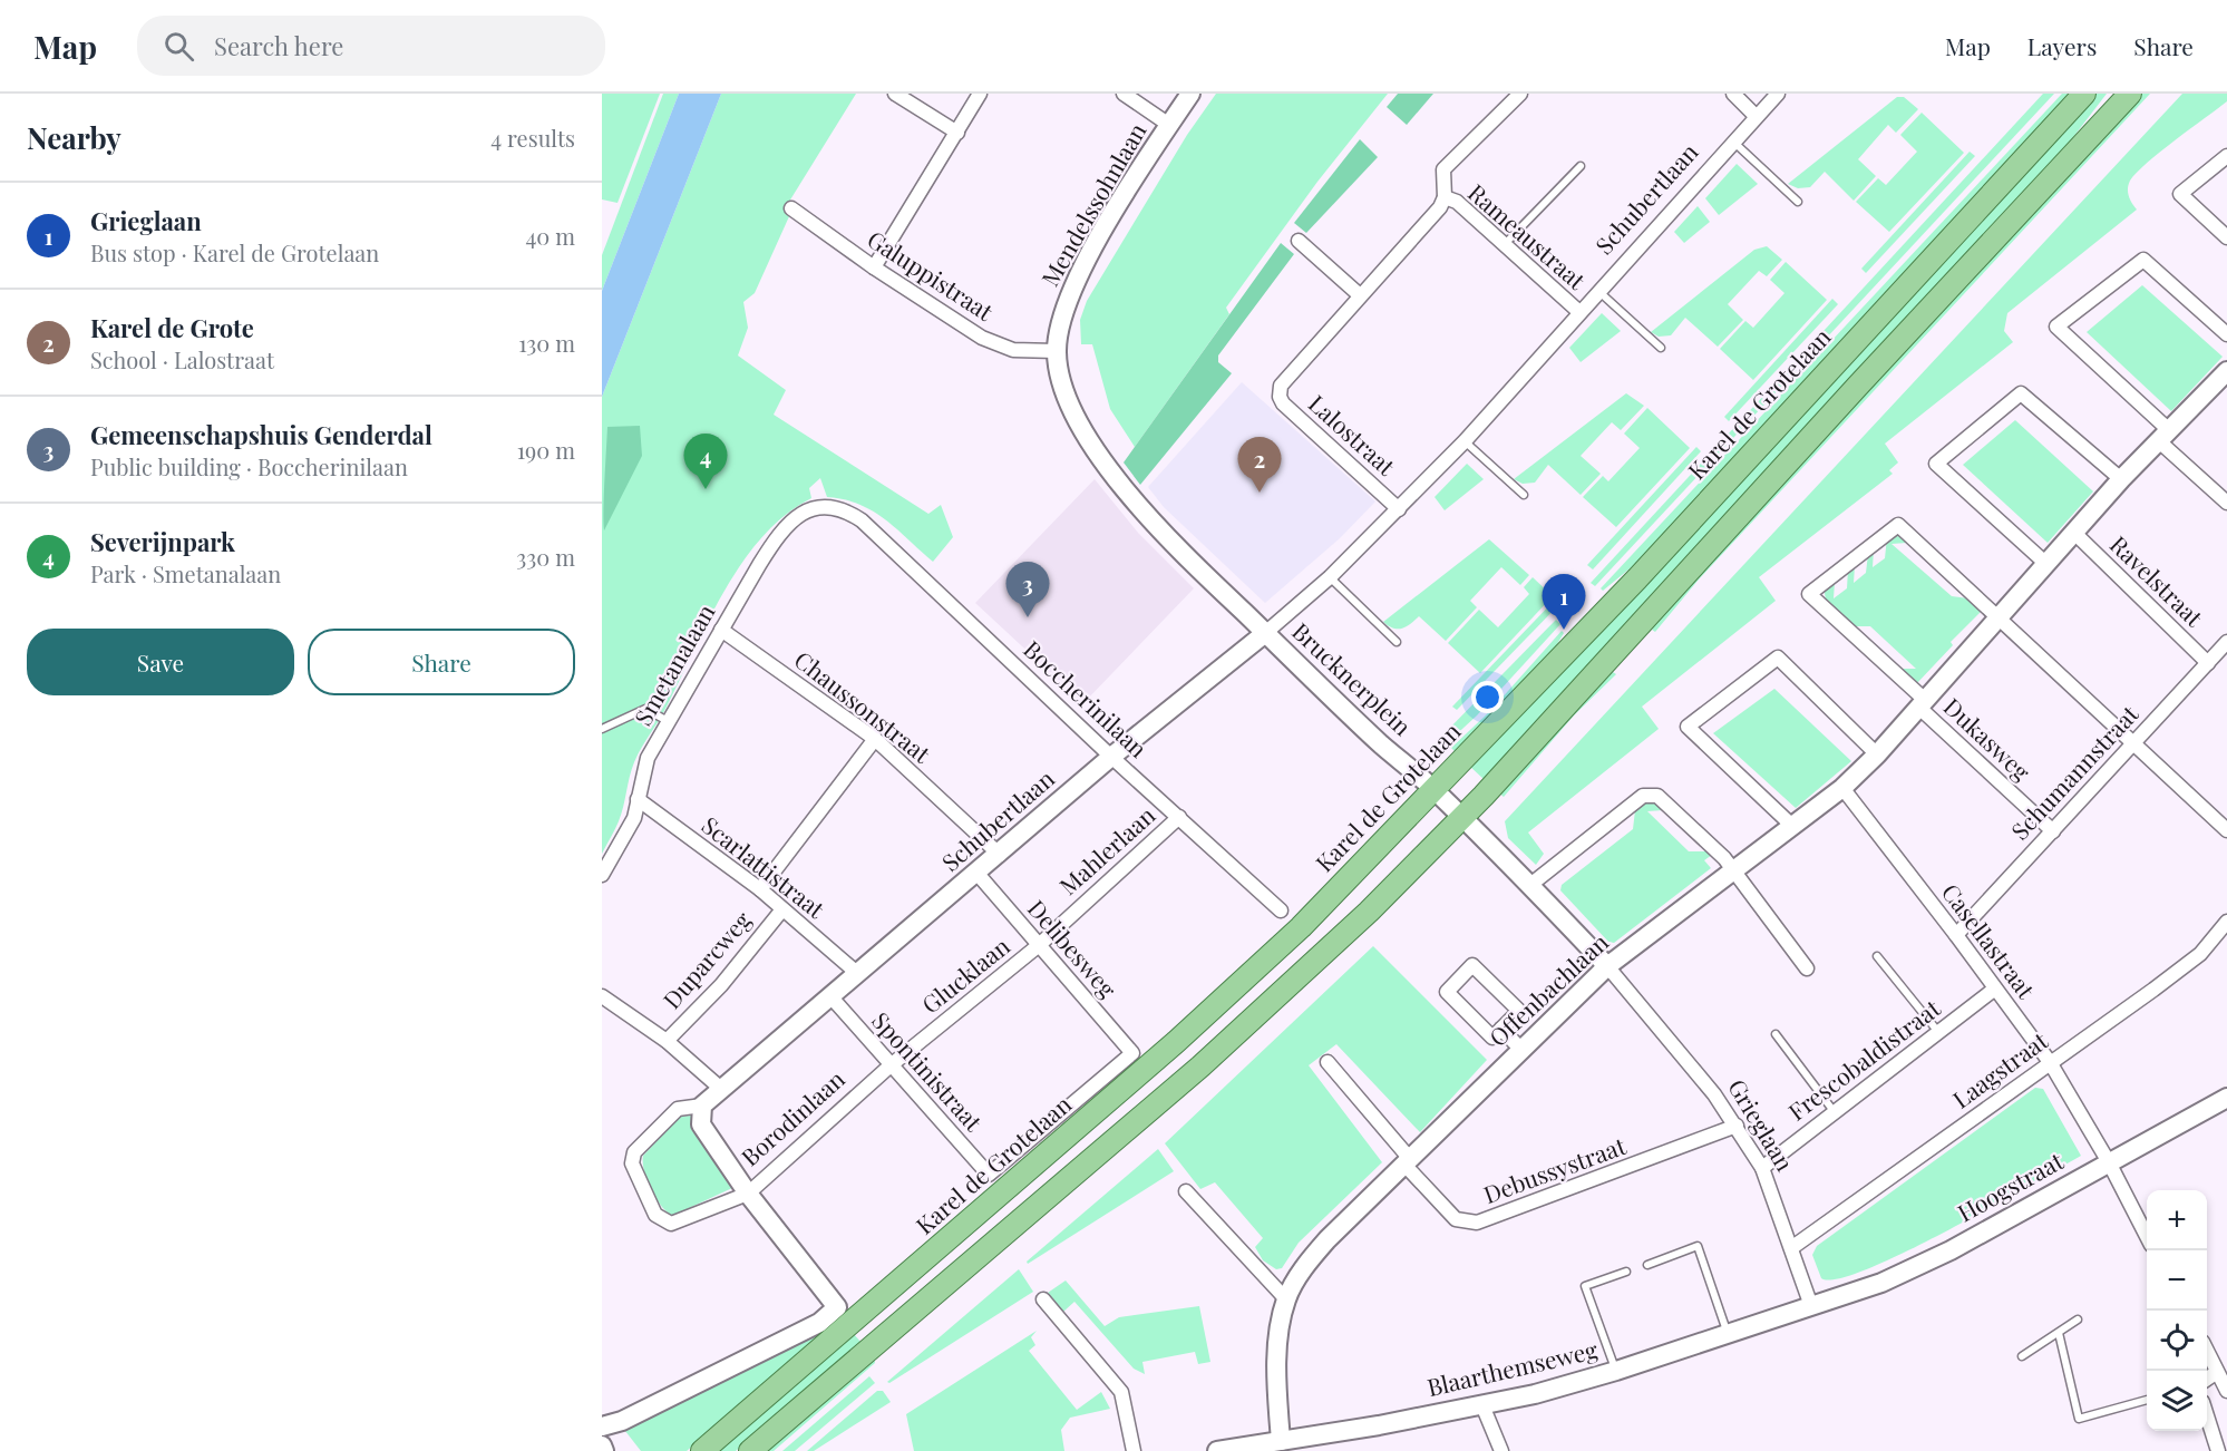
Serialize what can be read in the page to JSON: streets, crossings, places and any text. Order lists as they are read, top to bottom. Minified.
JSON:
{"streets":{"main road":["Karel de Grotelaan"],"street":["Schubertlaan","Mendelssohnlaan","Rameaustraat","Galuppistraat","Lalostraat","Ravelstraat","Smetanalaan","Brucknerplein","Boccherinilaan","Chaussonstraat","Dukasweg","Schumannstraat","Mahlerlaan","Scarlattistraat","Casellastraat","Delibesweg","Duparcweg","Glucklaan","Offenbachlaan","Frescobaldistraat","Laagstraat","Spontinistraat","Borodinlaan","Grieglaan","Debussystraat","Hoogstraat","Blaarthemseweg"]},"crossings":[["Schubertlaan","Mendelssohnlaan"],["Schubertlaan","Rameaustraat"],["Schubertlaan","Lalostraat"],["Schubertlaan","Brucknerplein"],["Schubertlaan","Boccherinilaan"],["Schubertlaan","Chaussonstraat"],["Schubertlaan","Scarlattistraat"],["Schubertlaan","Delibesweg"],["Schubertlaan","Spontinistraat"],["Mendelssohnlaan","Galuppistraat"],["Mendelssohnlaan","Brucknerplein"],["Karel de Grotelaan","Brucknerplein"],["Karel de Grotelaan","Delibesweg"],["Karel de Grotelaan","Spontinistraat"],["Karel de Grotelaan","Grieglaan"],["Ravelstraat","Schumannstraat"],["Ravelstraat","Offenbachlaan"],["Smetanalaan","Boccherinilaan"],["Smetanalaan","Chaussonstraat"],["Smetanalaan","Scarlattistraat"],["Brucknerplein","Grieglaan"],["Boccherinilaan","Mahlerlaan"],["Dukasweg","Schumannstraat"],["Dukasweg","Offenbachlaan"],["Schumannstraat","Casellastraat"],["Mahlerlaan","Delibesweg"],["Mahlerlaan","Glucklaan"],["Scarlattistraat","Duparcweg"],["Casellastraat","Offenbachlaan"],["Casellastraat","Frescobaldistraat"],["Casellastraat","Laagstraat"],["Casellastraat","Hoogstraat"],["Delibesweg","Glucklaan"],["Glucklaan","Spontinistraat"],["Glucklaan","Borodinlaan"],["Offenbachlaan","Grieglaan"],["Offenbachlaan","Debussystraat"],["Offenbachlaan","Blaarthemseweg"],["Frescobaldistraat","Grieglaan"],["Laagstraat","Grieglaan"],["Spontinistraat","Borodinlaan"],["Grieglaan","Debussystraat"],["Grieglaan","Hoogstraat"],["Grieglaan","Blaarthemseweg"],["Hoogstraat","Blaarthemseweg"]],"page":{"header":"Map","search":"Search here","nav":["Map","Layers","Share"],"heading":["Nearby","4 results"],"list":[{"mark":"1","name":"Grieglaan","note":"Bus stop · Karel de Grotelaan","value":"40 m"},{"mark":"2","name":"Karel de Grote","note":"School · Lalostraat","value":"130 m"},{"mark":"3","name":"Gemeenschapshuis Genderdal","note":"Public building · Boccherinilaan","value":"190 m"},{"mark":"4","name":"Severijnpark","note":"Park · Smetanalaan","value":"330 m"}],"pins":["4","2","3","1"],"buttons":["Save","Share"],"map_buttons":["+","−"]}}
